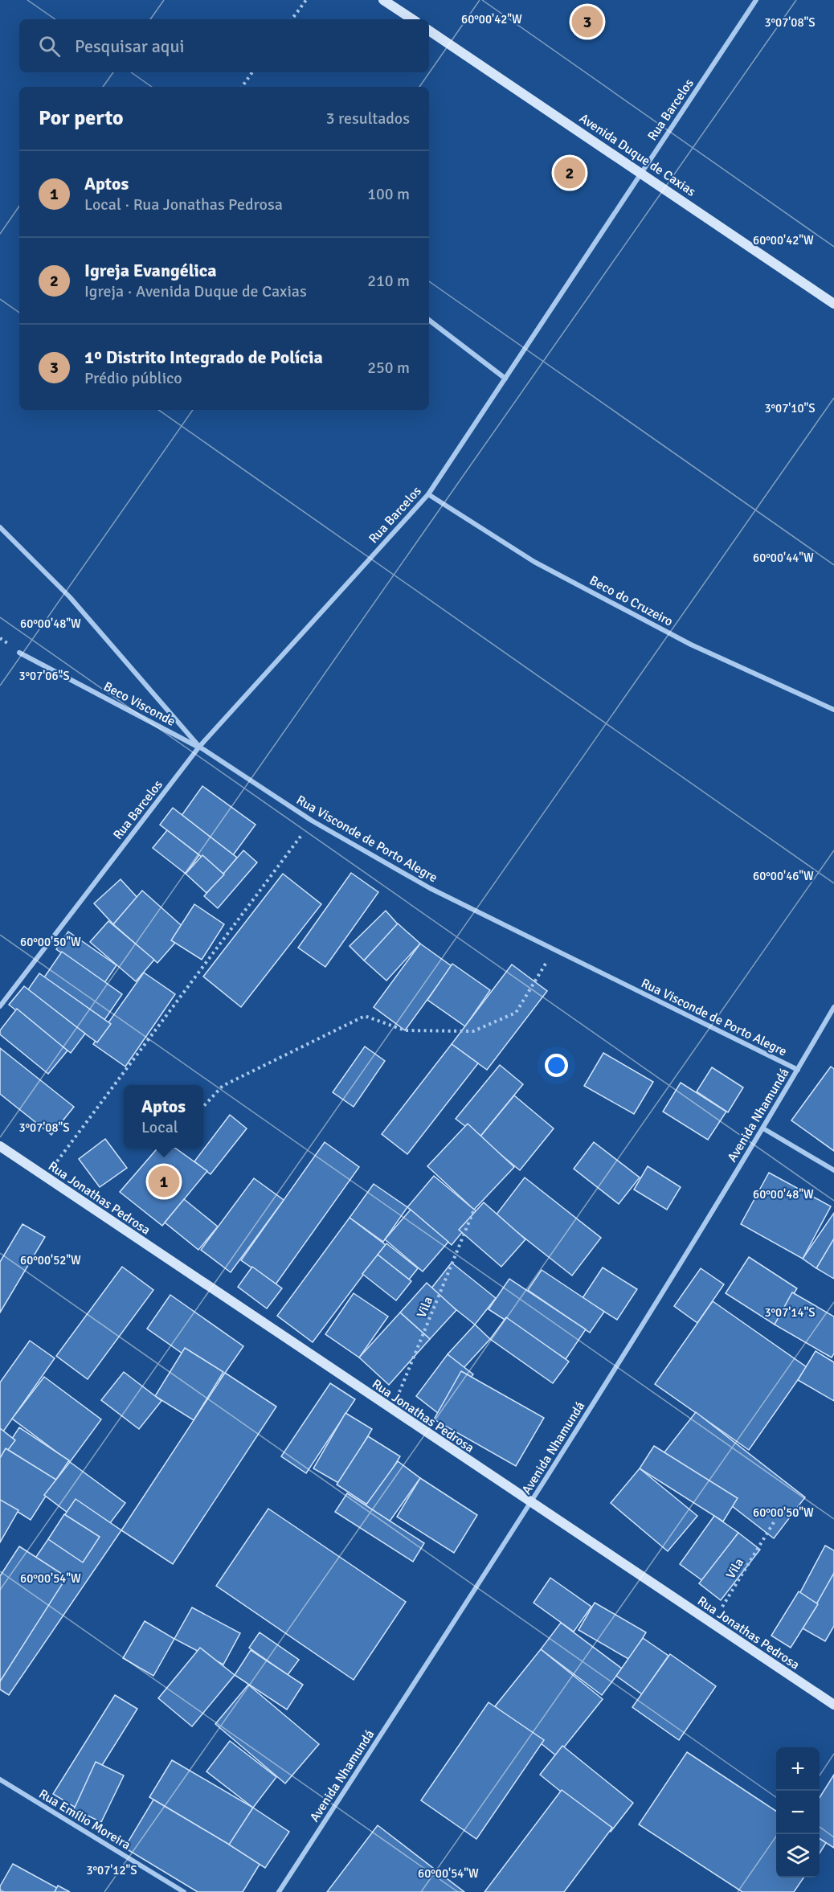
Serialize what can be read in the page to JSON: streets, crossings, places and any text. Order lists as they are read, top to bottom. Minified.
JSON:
{"streets":{"street":["Rua Barcelos","Avenida Duque de Caxias","Beco do Cruzeiro","Beco Visconde","Rua Visconde de Porto Alegre","Avenida Nhamundá","Rua Jonathas Pedrosa","Rua Emílio Moreira"],"path":["Vila"]},"crossings":[["Rua Barcelos","Avenida Duque de Caxias"],["Rua Barcelos","Beco do Cruzeiro"],["Rua Barcelos","Beco Visconde"],["Rua Barcelos","Rua Visconde de Porto Alegre"],["Beco Visconde","Rua Visconde de Porto Alegre"],["Rua Visconde de Porto Alegre","Avenida Nhamundá"],["Avenida Nhamundá","Rua Jonathas Pedrosa"],["Rua Jonathas Pedrosa","Vila"]],"page":{"pins":["3","2","1"],"search":"Pesquisar aqui","heading":["Por perto","3 resultados"],"list":[{"mark":"1","name":"Aptos","note":"Local · Rua Jonathas Pedrosa","value":"100 m"},{"mark":"2","name":"Igreja Evangélica","note":"Igreja · Avenida Duque de Caxias","value":"210 m"},{"mark":"3","name":"1º Distrito Integrado de Polícia","note":"Prédio público","value":"250 m"}],"popup":["Aptos","Local"],"map_buttons":["+","−"]},"coordinates":["60°00'42\"W","3°07'08\"S","3°07'10\"S","60°00'44\"W","60°00'48\"W","3°07'06\"S","60°00'46\"W","60°00'50\"W","60°00'52\"W","3°07'14\"S","60°00'54\"W","3°07'12\"S"]}
